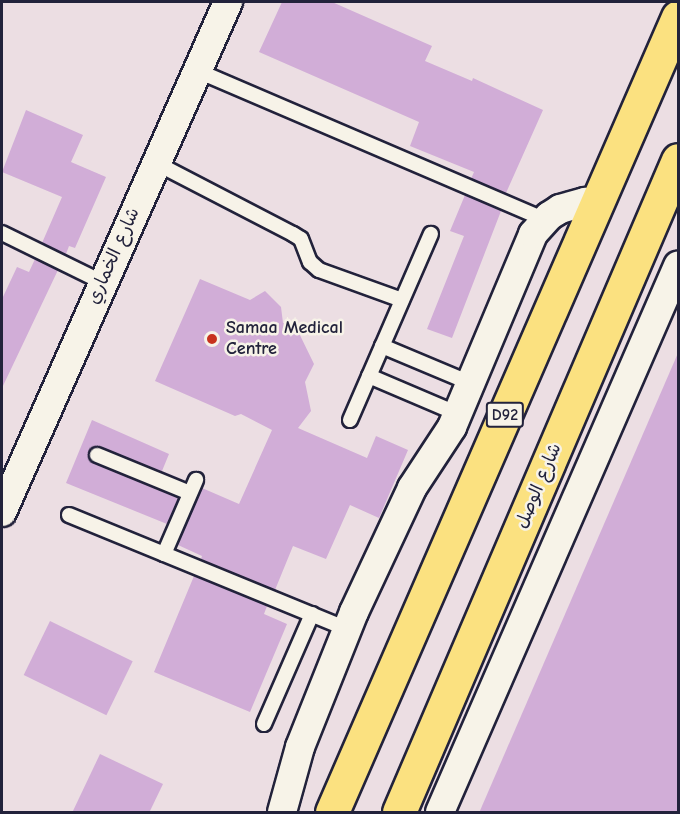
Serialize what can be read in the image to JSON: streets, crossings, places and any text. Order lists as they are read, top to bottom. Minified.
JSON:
{"streets":{"main road":["D92","شارع الوصل"],"street":["شارع الخماري"]},"places":["Samaa Medical Centre"]}
